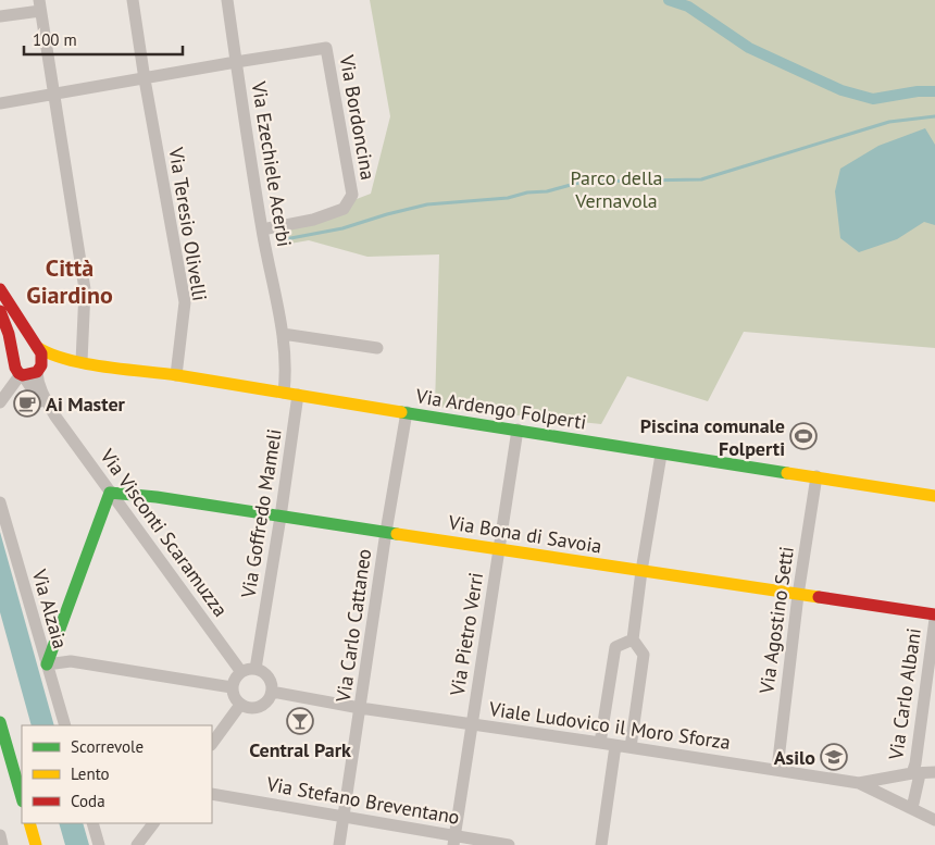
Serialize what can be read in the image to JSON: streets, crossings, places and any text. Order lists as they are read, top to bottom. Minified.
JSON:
{"streets":{"street":["Via Bordoncina","Via Ezechiele Acerbi","Via Teresio Olivelli","Via Ardengo Folperti","Via Goffredo Mameli","Via Visconti Scaramuzza","Via Bona di Savoia","Via Alzaia","Via Agostino Setti","Via Carlo Cattaneo","Via Pietro Verri","Via Carlo Albani","Viale Ludovico il Moro Sforza","Via Stefano Breventano"]},"crossings":[["Via Bordoncina","Via Ezechiele Acerbi"],["Via Bordoncina","Via Teresio Olivelli"],["Via Ezechiele Acerbi","Via Ardengo Folperti"],["Via Teresio Olivelli","Via Ardengo Folperti"],["Via Ardengo Folperti","Via Goffredo Mameli"],["Via Ardengo Folperti","Via Visconti Scaramuzza"],["Via Ardengo Folperti","Via Agostino Setti"],["Via Ardengo Folperti","Via Carlo Cattaneo"],["Via Ardengo Folperti","Via Pietro Verri"],["Via Goffredo Mameli","Via Visconti Scaramuzza"],["Via Goffredo Mameli","Via Bona di Savoia"],["Via Goffredo Mameli","Viale Ludovico il Moro Sforza"],["Via Visconti Scaramuzza","Via Bona di Savoia"],["Via Visconti Scaramuzza","Viale Ludovico il Moro Sforza"],["Via Bona di Savoia","Via Agostino Setti"],["Via Bona di Savoia","Via Carlo Cattaneo"],["Via Bona di Savoia","Via Pietro Verri"],["Via Agostino Setti","Viale Ludovico il Moro Sforza"],["Via Carlo Cattaneo","Viale Ludovico il Moro Sforza"],["Via Carlo Cattaneo","Via Stefano Breventano"],["Via Pietro Verri","Viale Ludovico il Moro Sforza"],["Via Pietro Verri","Via Stefano Breventano"],["Via Carlo Albani","Viale Ludovico il Moro Sforza"]],"districts":["Città Giardino"],"parks":["Parco della Vernavola"],"places":{"cafe":["Ai Master"],"sports":["Piscina comunale Folperti"],"bar":["Central Park"],"school or university":["Asilo"]},"legend":["Scorrevole","Lento","Coda"],"scale_bar":"100 m"}
